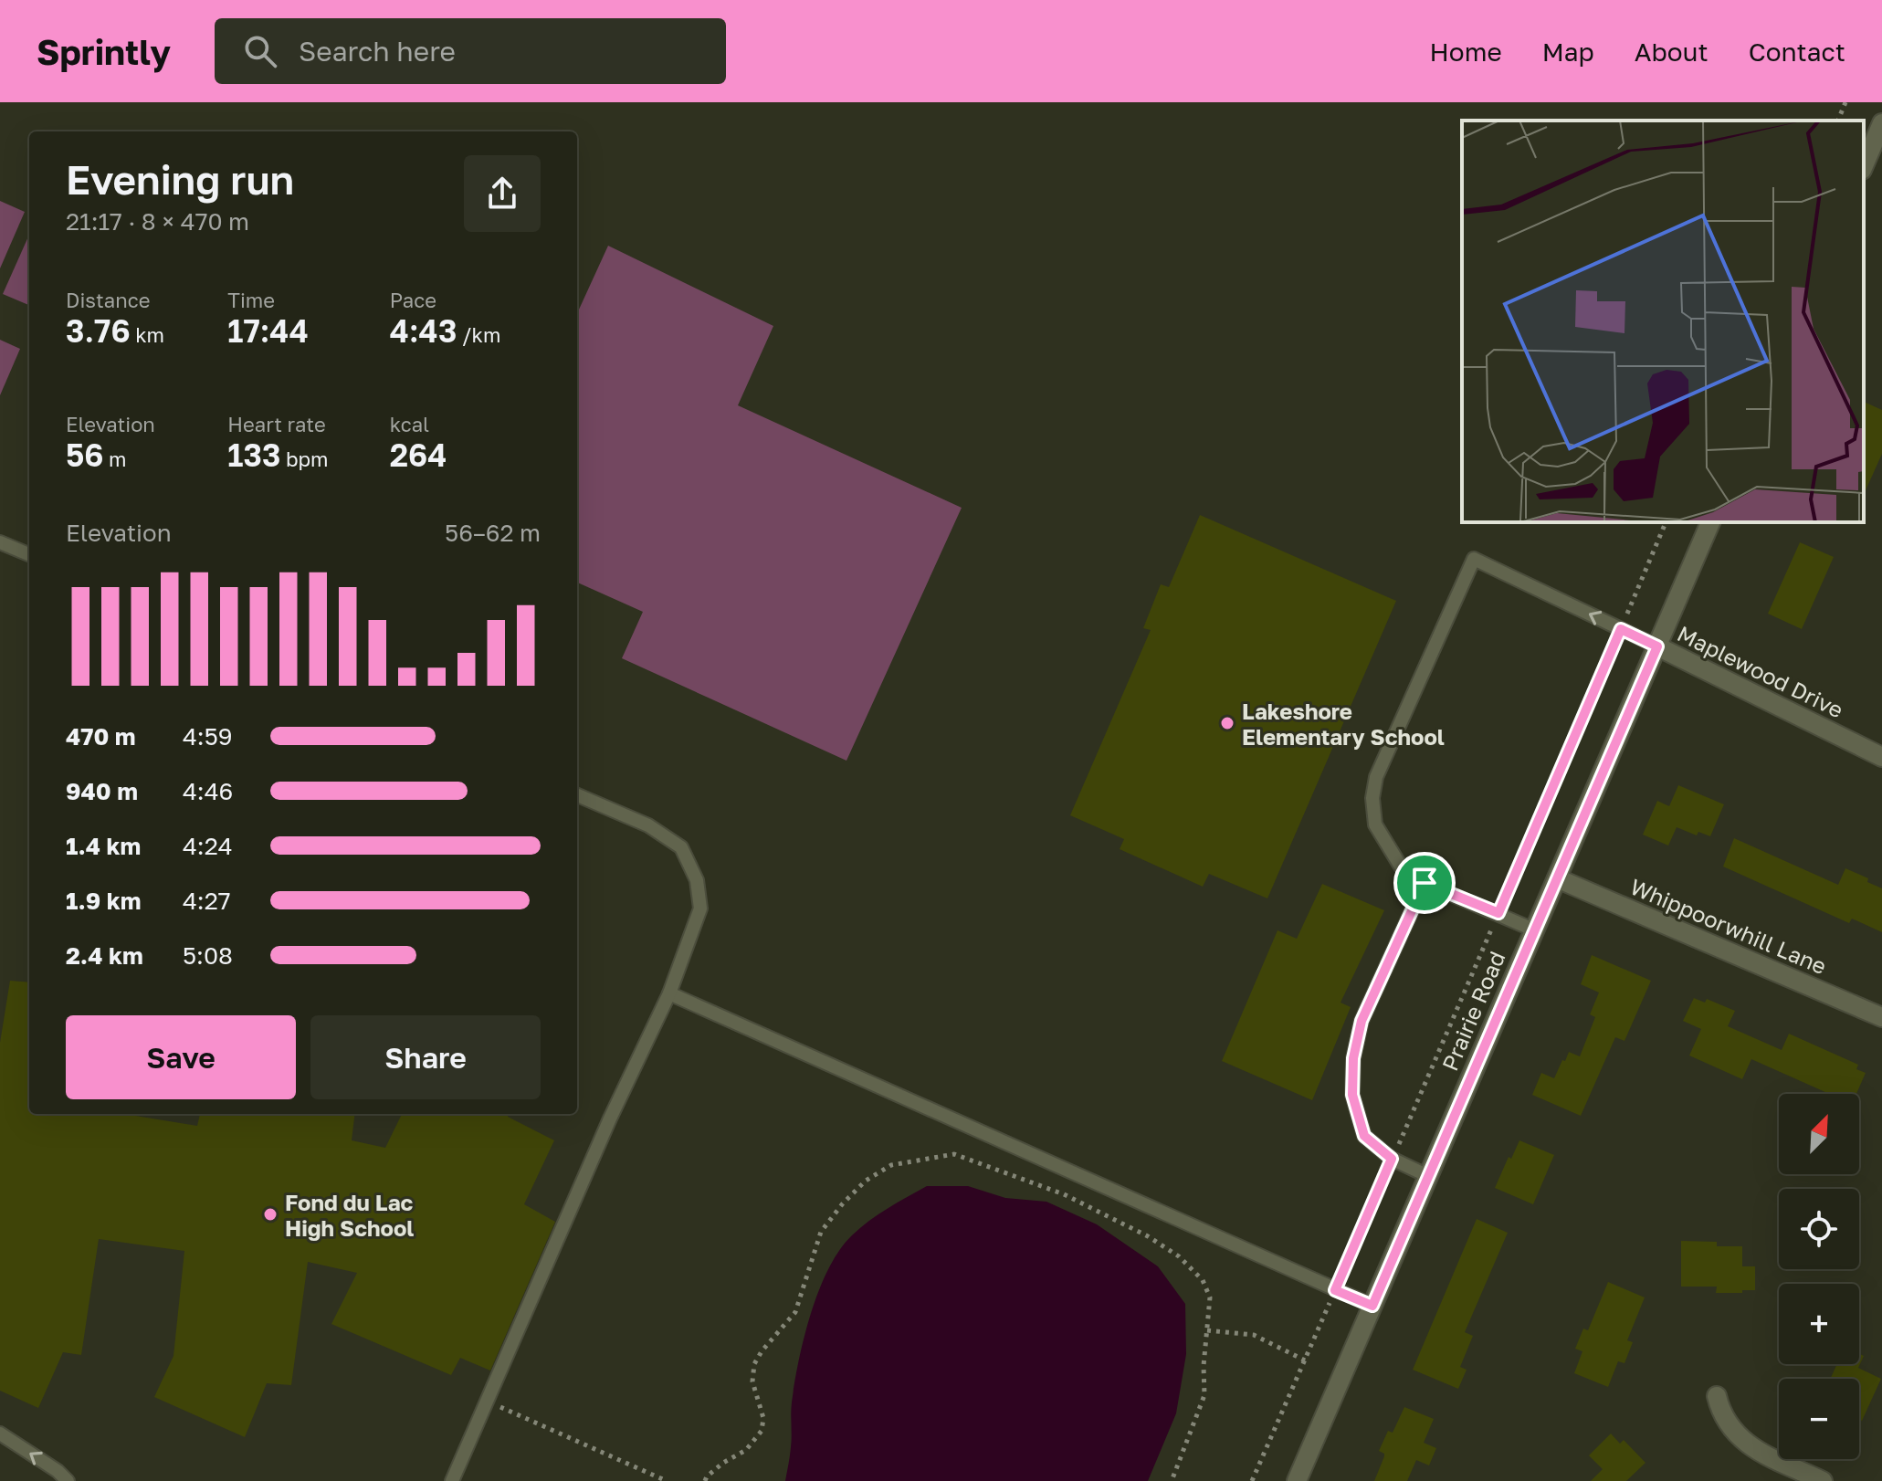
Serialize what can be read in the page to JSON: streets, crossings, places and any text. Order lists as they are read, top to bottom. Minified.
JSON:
{"streets":{"street":["Maplewood Drive","Whippoorwhill Lane","Prairie Road"]},"crossings":[["Maplewood Drive","Prairie Road"],["Whippoorwhill Lane","Prairie Road"]],"places":["Lakeshore Elementary School","Fond du Lac High School"],"north":"top right","page":{"header":"Sprintly","search":"Search here","nav":["Home","Map","About","Contact"],"heading":["Evening run","21:17 · 8 × 470 m"],"stats":[["Distance","3.76 km"],["Time","17:44"],["Pace","4:43 /km"],["Elevation","56 m"],["Heart rate","133 bpm"],["kcal","264"]],"chart":["Elevation","56–62 m"],"list":[{"name":"470 m","note":"4:59"},{"name":"940 m","note":"4:46"},{"name":"1.4 km","note":"4:24"},{"name":"1.9 km","note":"4:27"},{"name":"2.4 km","note":"5:08"}],"buttons":["Save","Share"],"map_buttons":["+","−"]}}
